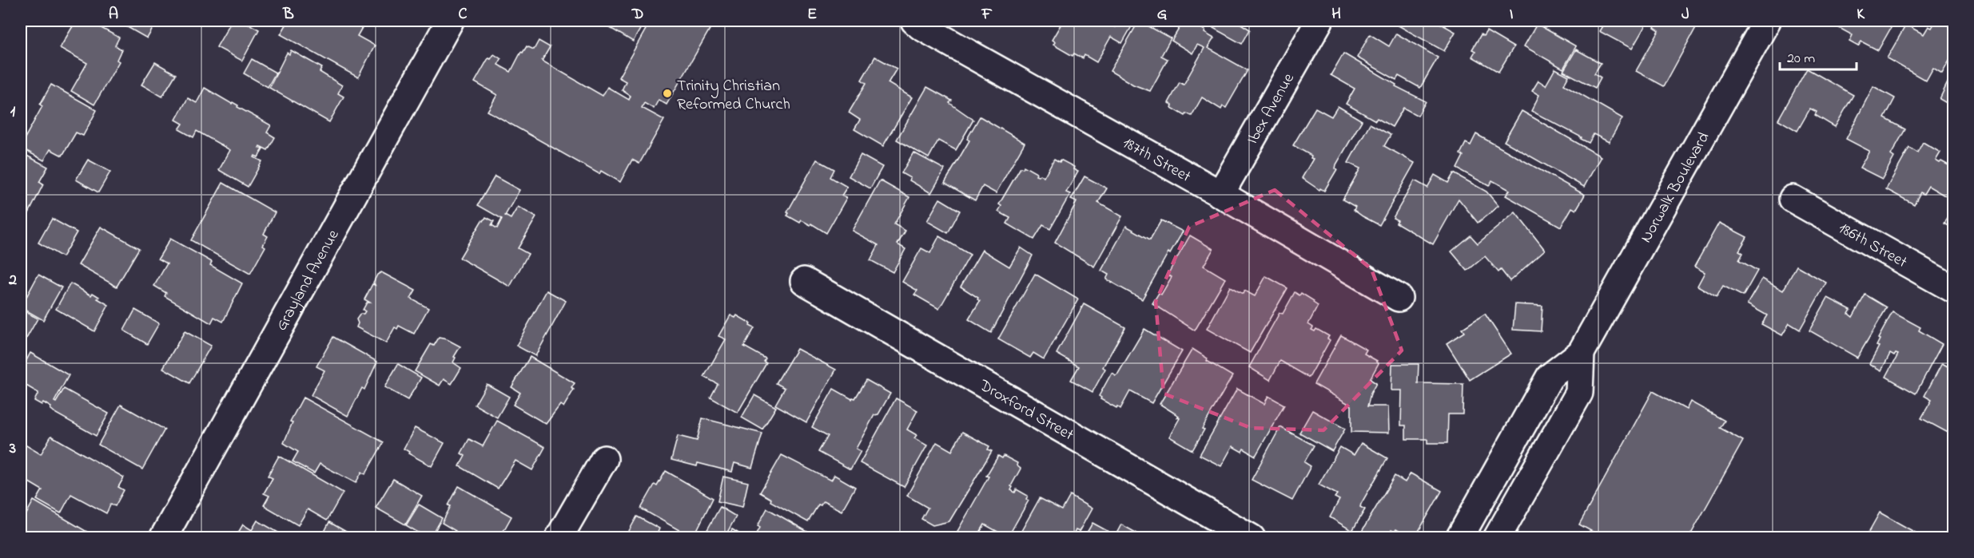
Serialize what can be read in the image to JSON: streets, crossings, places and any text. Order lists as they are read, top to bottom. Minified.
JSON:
{"streets":{"street":["Ibex Avenue","187th Street","Norwalk Boulevard","186th Street","Grayland Avenue","Droxford Street"]},"crossings":[["Ibex Avenue","187th Street"]],"places":["Trinity Christian Reformed Church"],"scale_bar":"20 m","grid":{"columns":["A","B","C","D","E","F","G","H","I","J","K"],"rows":["1","2","3"]}}
